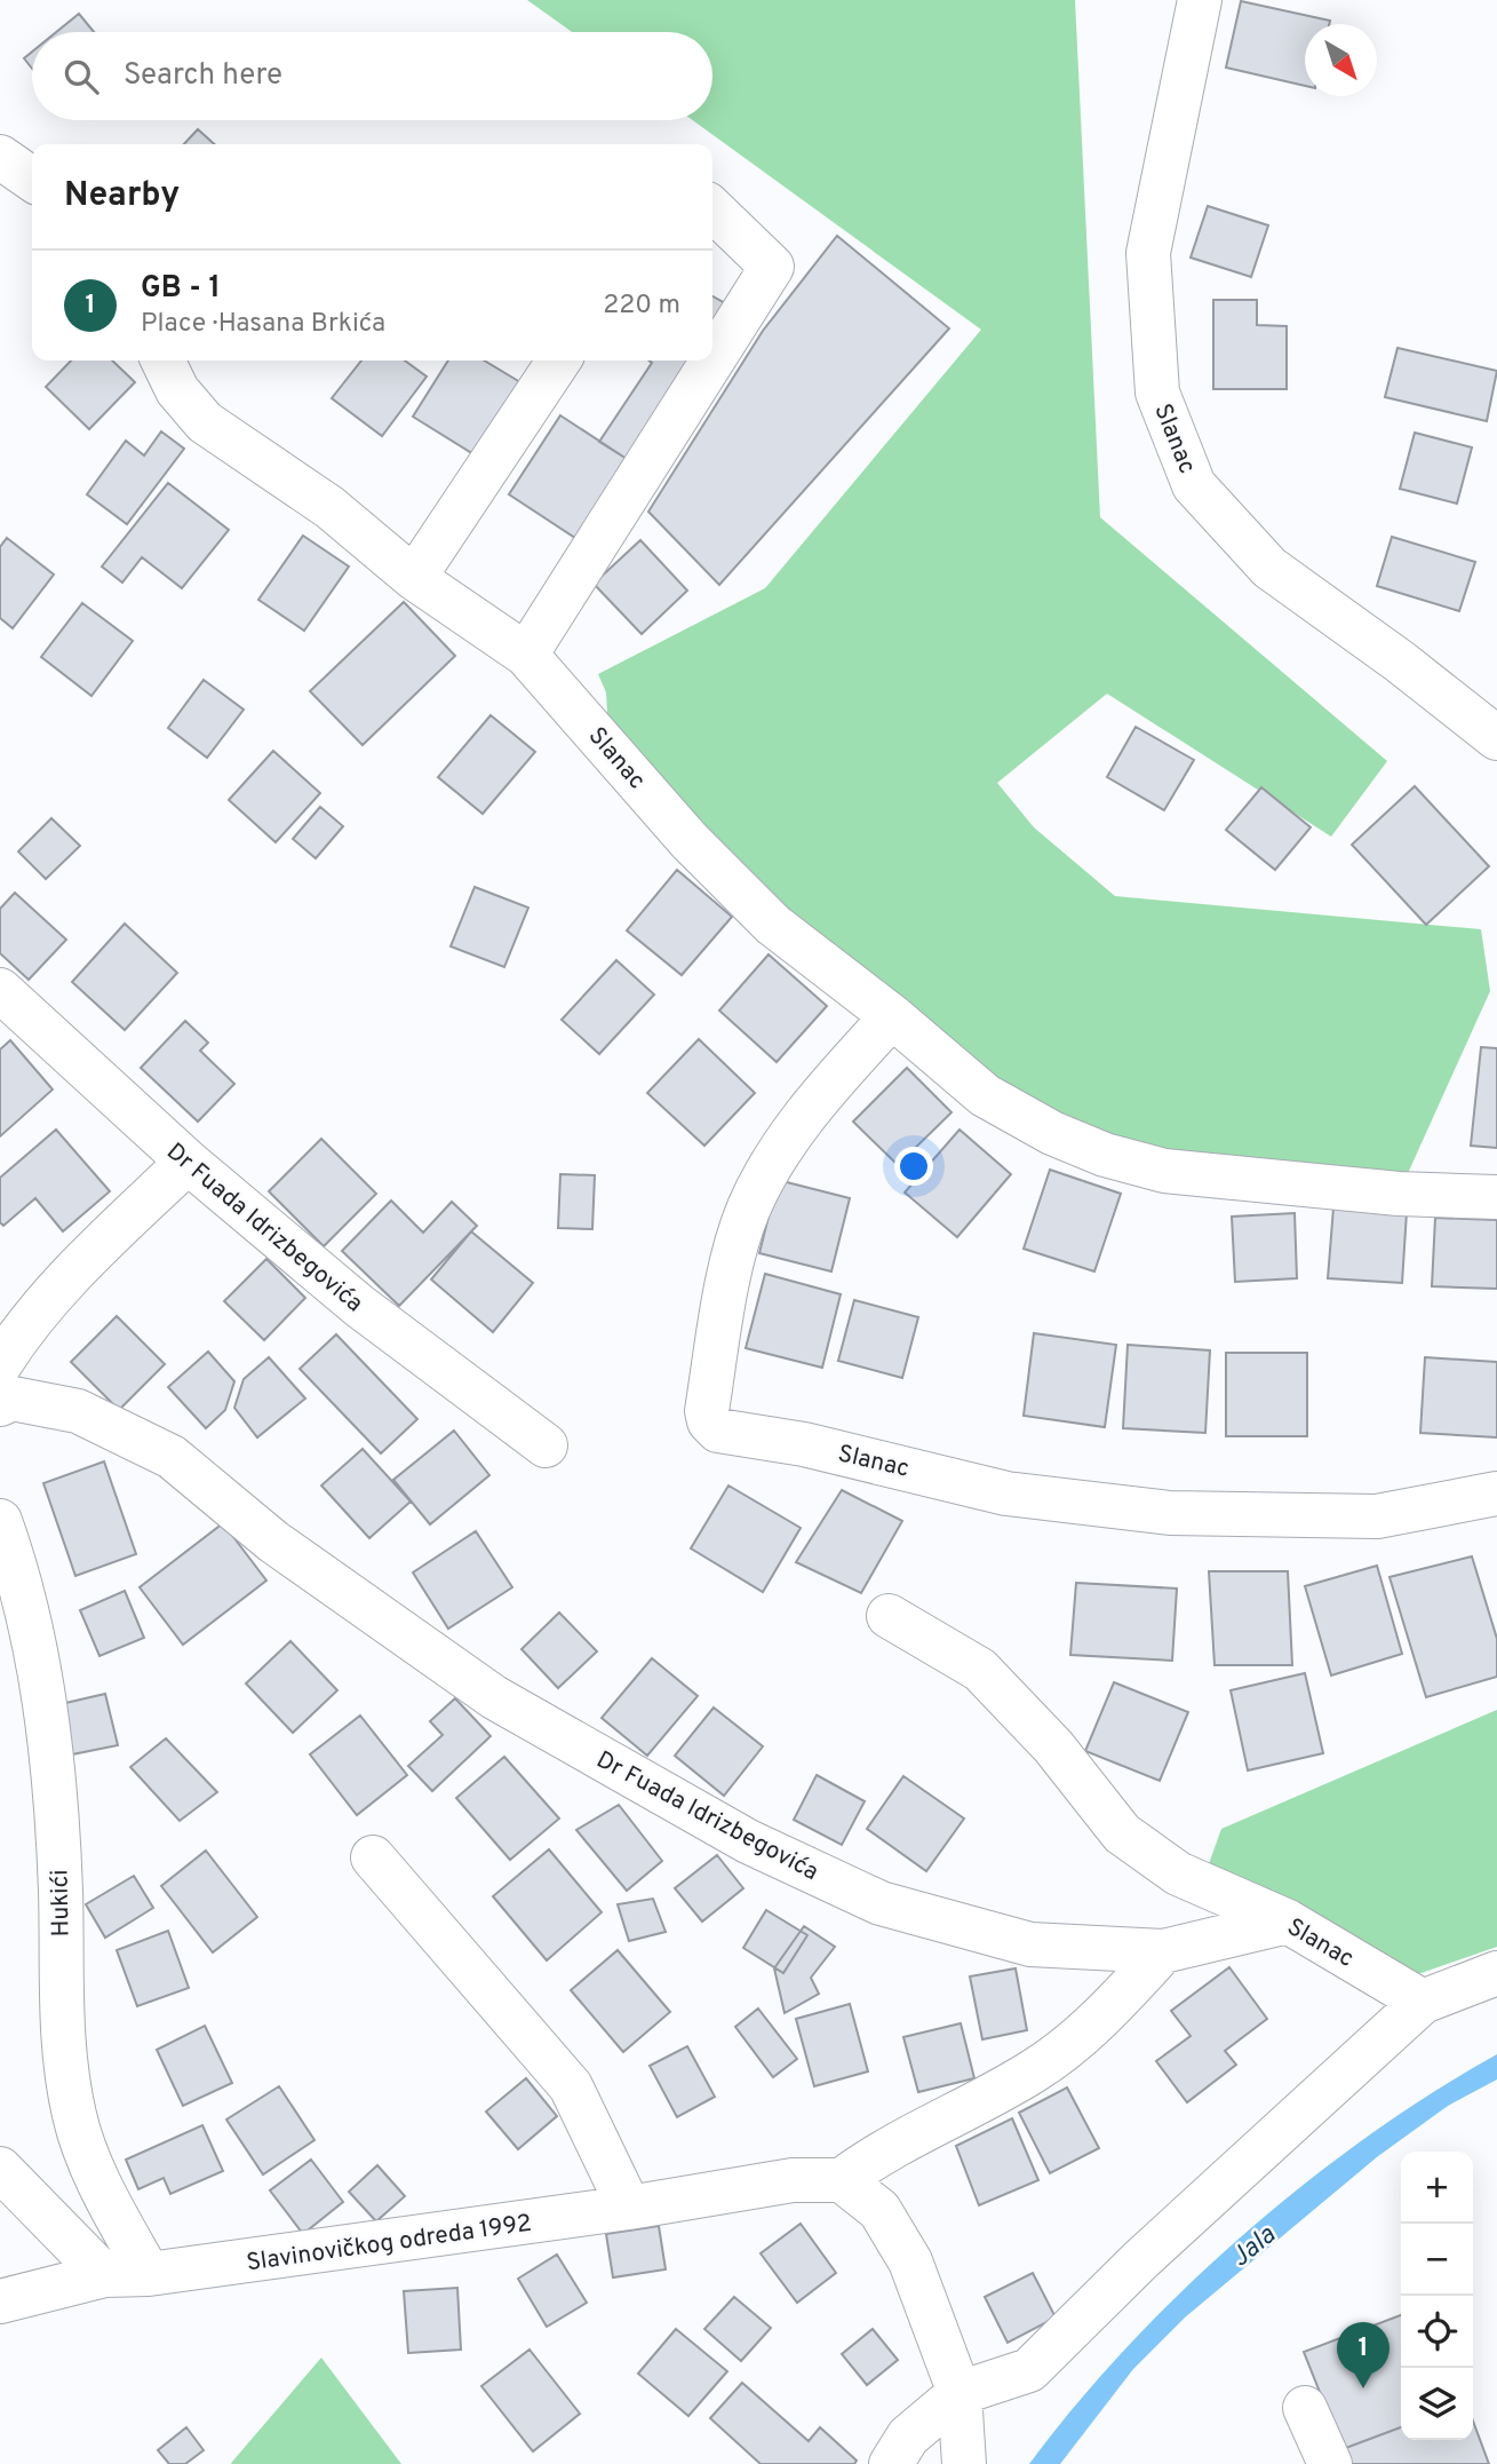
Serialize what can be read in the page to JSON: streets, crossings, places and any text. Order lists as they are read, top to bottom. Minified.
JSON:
{"streets":{"street":["Slanac","Dr Fuada Idrizbegovića","Hukići","Slavinovičkog odreda 1992"]},"crossings":[["Slanac","Dr Fuada Idrizbegovića"],["Hukići","Slavinovičkog odreda 1992"]],"water":["Jala"],"north":"bottom right","page":{"search":"Search here","heading":"Nearby","list":[{"mark":"1","name":"GB - 1","note":"Place · Hasana Brkića","value":"220 m"}],"map_buttons":["+","−"],"pins":"1"}}
